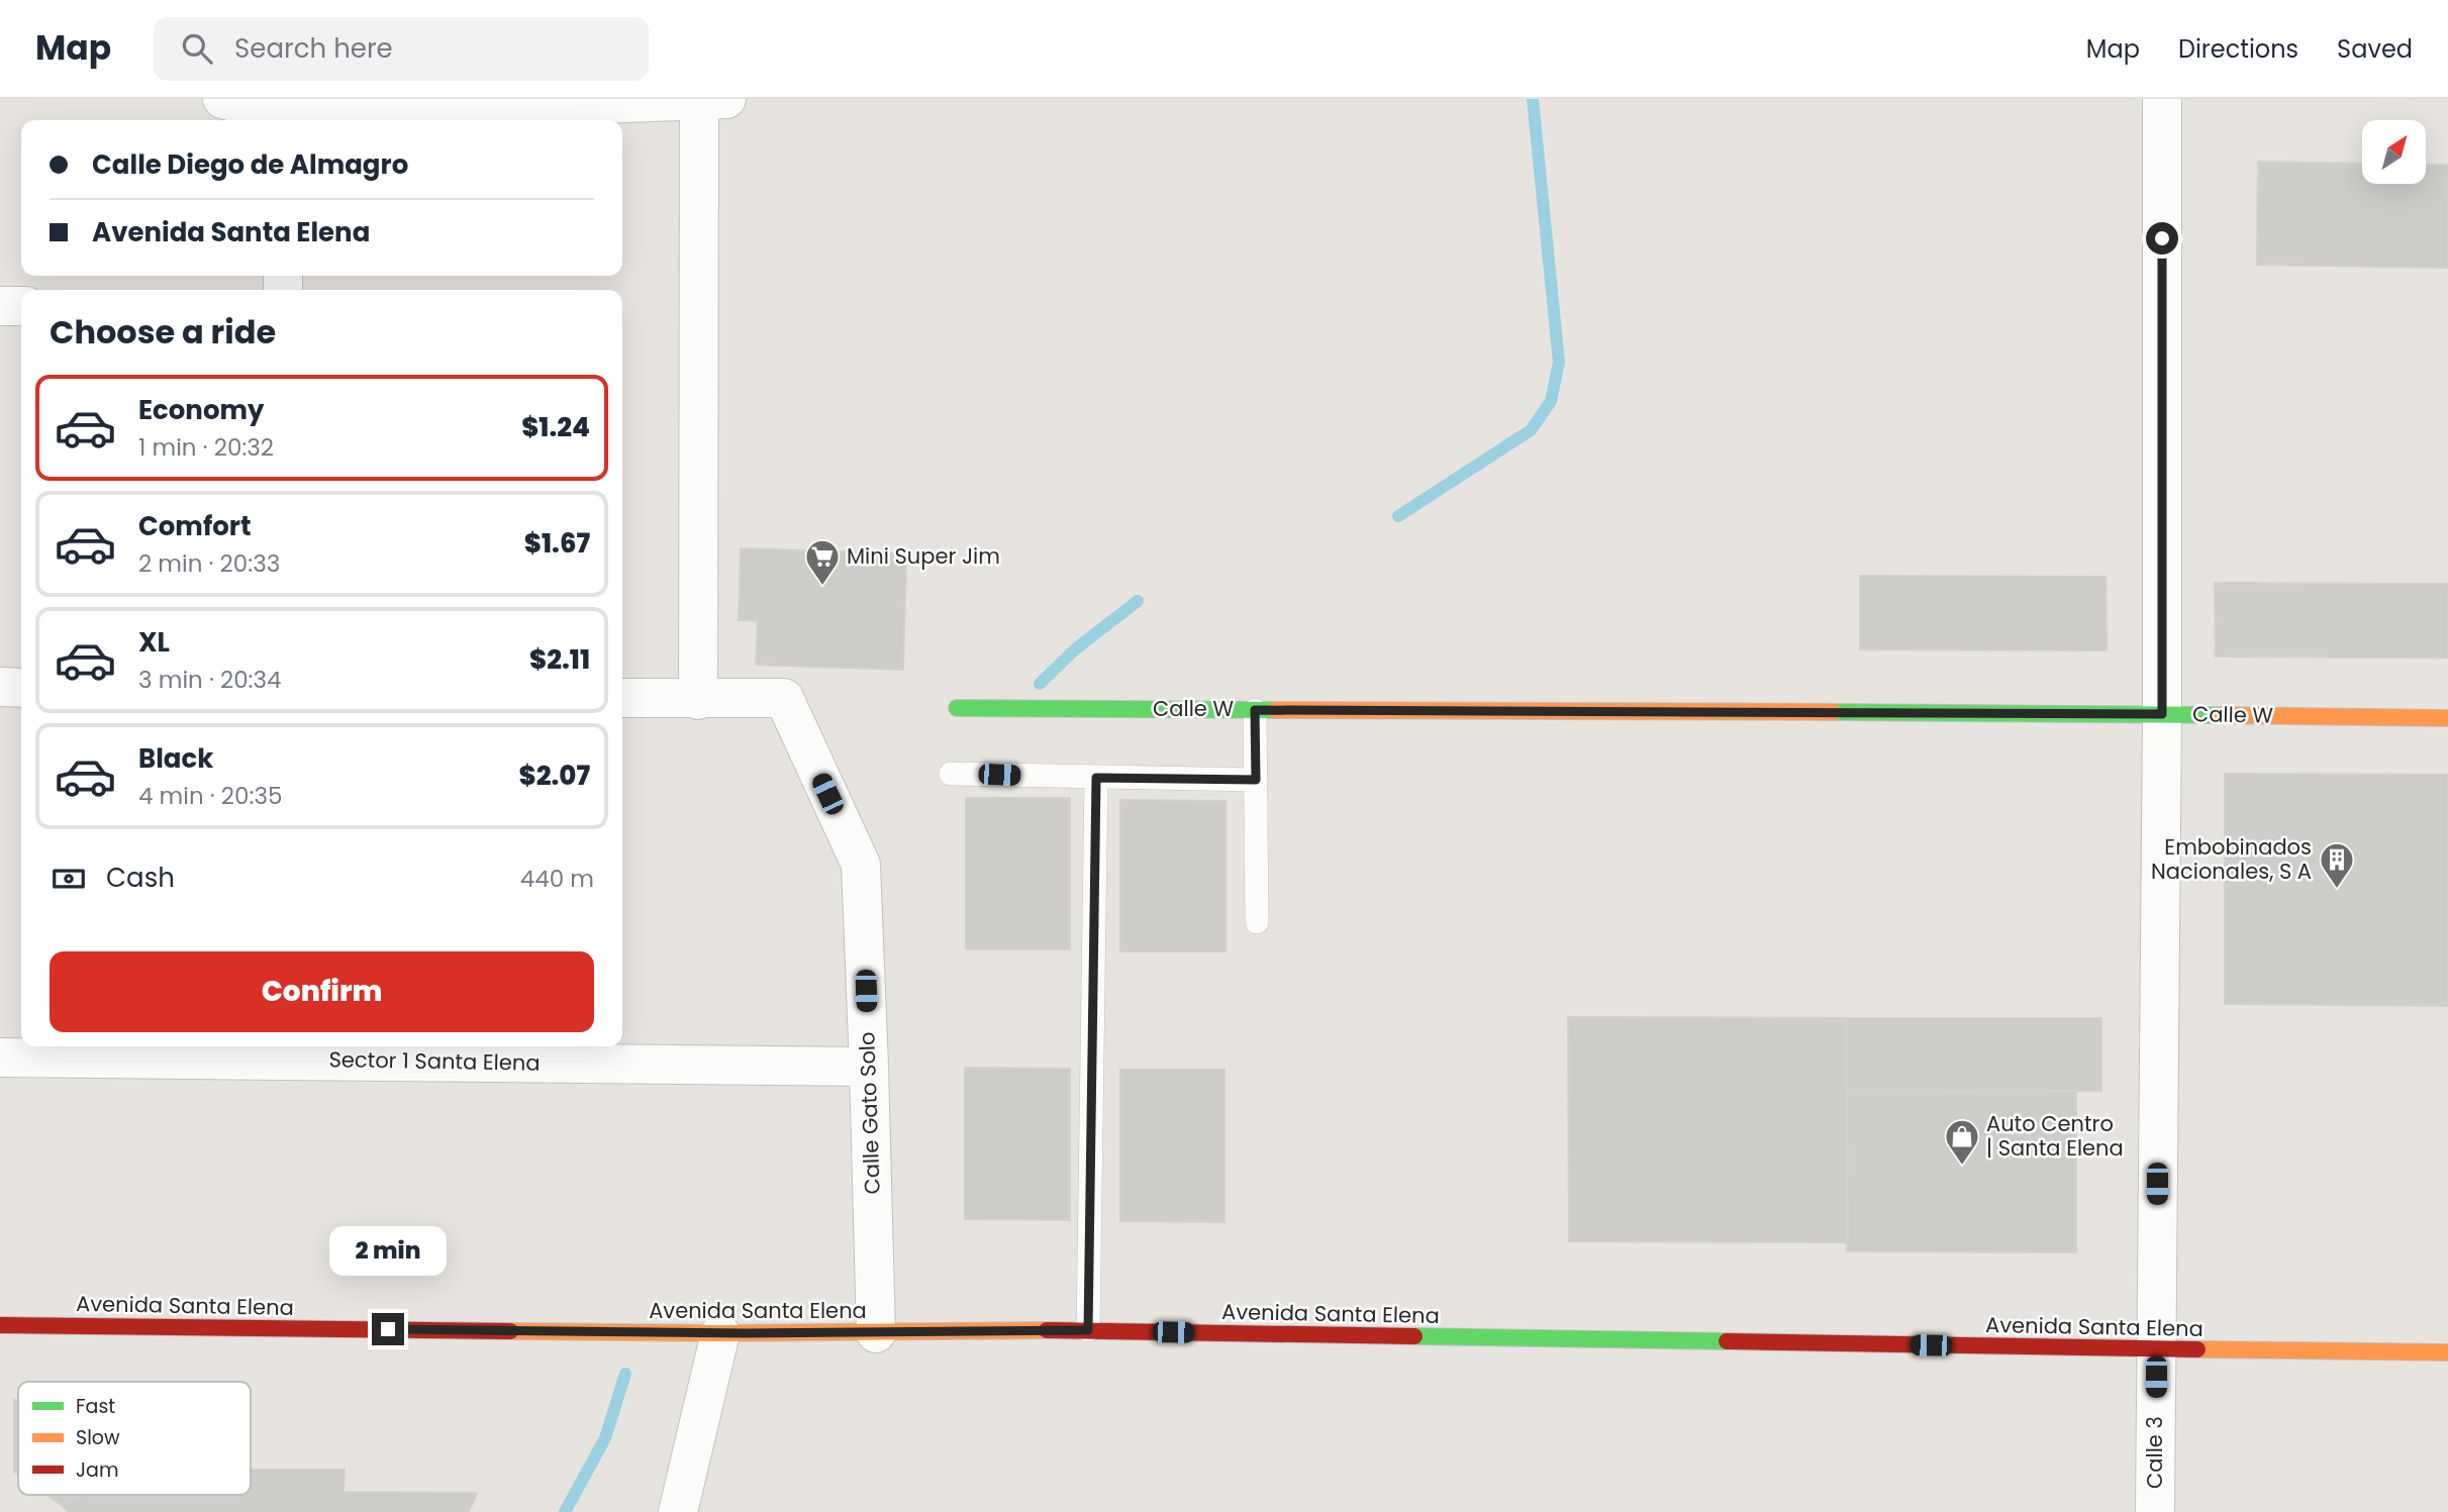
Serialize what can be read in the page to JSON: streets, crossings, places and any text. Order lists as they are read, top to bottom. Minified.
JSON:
{"streets":{"street":["Calle W","Sector 1 Santa Elena","Calle Gato Solo","Avenida Santa Elena","Calle 3"]},"crossings":[["Calle W","Calle 3"],["Sector 1 Santa Elena","Calle Gato Solo"],["Calle Gato Solo","Avenida Santa Elena"],["Avenida Santa Elena","Calle 3"]],"places":{"supermarket":["Mini Super Jim"],"building":["Embobinados Nacionales, S A"],"shop":["Auto Centro | Santa Elena"]},"legend":["Fast","Slow","Jam"],"north":"top right","page":{"header":"Map","search":"Search here","nav":["Map","Directions","Saved"],"banner":["Calle Diego de Almagro","Avenida Santa Elena"],"heading":"Choose a ride","list":[{"name":"Economy","note":"1 min · 20:32","value":"$1.24"},{"name":"Comfort","note":"2 min · 20:33","value":"$1.67"},{"name":"XL","note":"3 min · 20:34","value":"$2.11"},{"name":"Black","note":"4 min · 20:35","value":"$2.07"}],"pay":["Cash","440 m"],"buttons":"Confirm","bubble":"2 min"}}
